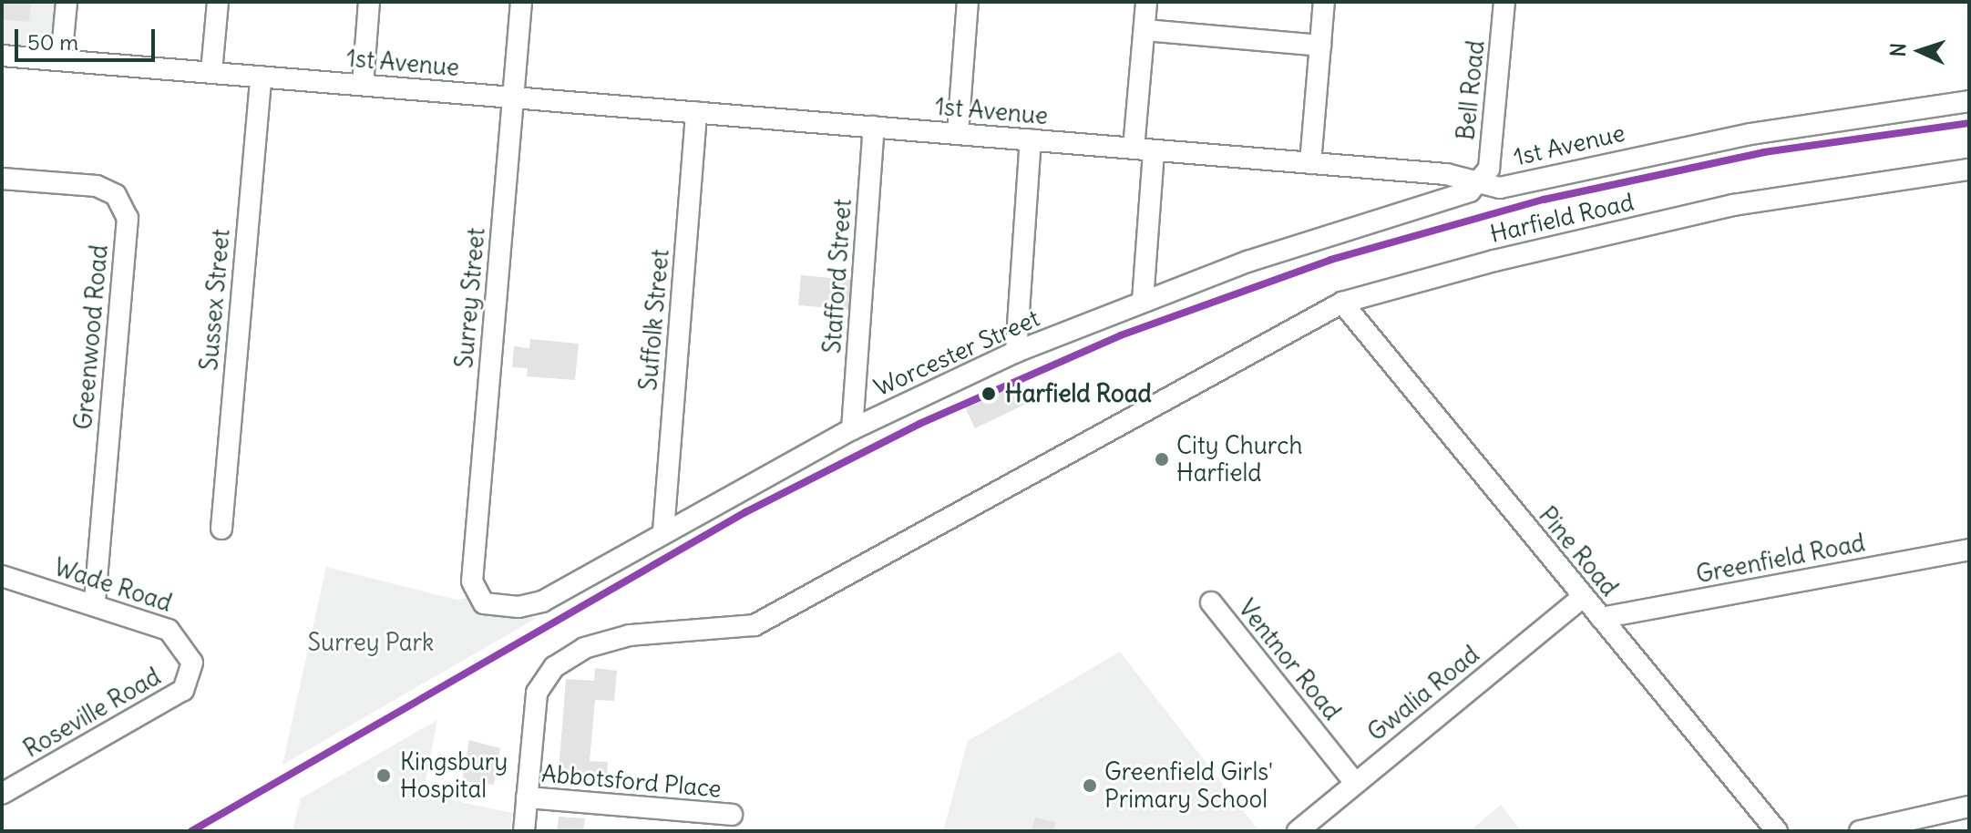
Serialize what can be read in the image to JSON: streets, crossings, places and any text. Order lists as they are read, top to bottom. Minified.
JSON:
{"streets":{"street":["1st Avenue","Bell Road","Harfield Road","Stafford Street","Surrey Street","Sussex Street","Suffolk Street","Greenwood Road","Worcester Street","Pine Road","Greenfield Road","Wade Road","Ventnor Road","Gwalia Road","Roseville Road","Abbotsford Place"]},"crossings":[["1st Avenue","Bell Road"],["1st Avenue","Stafford Street"],["1st Avenue","Surrey Street"],["1st Avenue","Sussex Street"],["1st Avenue","Suffolk Street"],["1st Avenue","Worcester Street"],["Bell Road","Worcester Street"],["Harfield Road","Pine Road"],["Harfield Road","Abbotsford Place"],["Stafford Street","Worcester Street"],["Surrey Street","Worcester Street"],["Suffolk Street","Worcester Street"],["Greenwood Road","Wade Road"],["Pine Road","Greenfield Road"],["Pine Road","Gwalia Road"],["Wade Road","Roseville Road"],["Ventnor Road","Gwalia Road"]],"parks":["Surrey Park"],"places":["Harfield Road","City Church Harfield","Kingsbury Hospital","Greenfield Girls' Primary School"],"scale_bar":"50 m","north":"left"}
